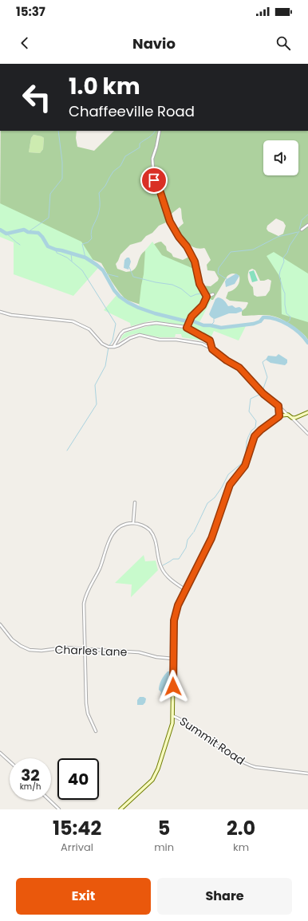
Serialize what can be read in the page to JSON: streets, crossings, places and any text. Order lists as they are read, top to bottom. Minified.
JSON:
{"streets":{"street":["Charles Lane","Summit Road"]},"page":{"status":"15:37","header":"Navio","turn":["1.0 km","Chaffeeville Road"],"speed":"32 km/h","limit":"40","eta":["15:42","Arrival","5","min","2.0","km"],"buttons":["Exit","Share"]}}
